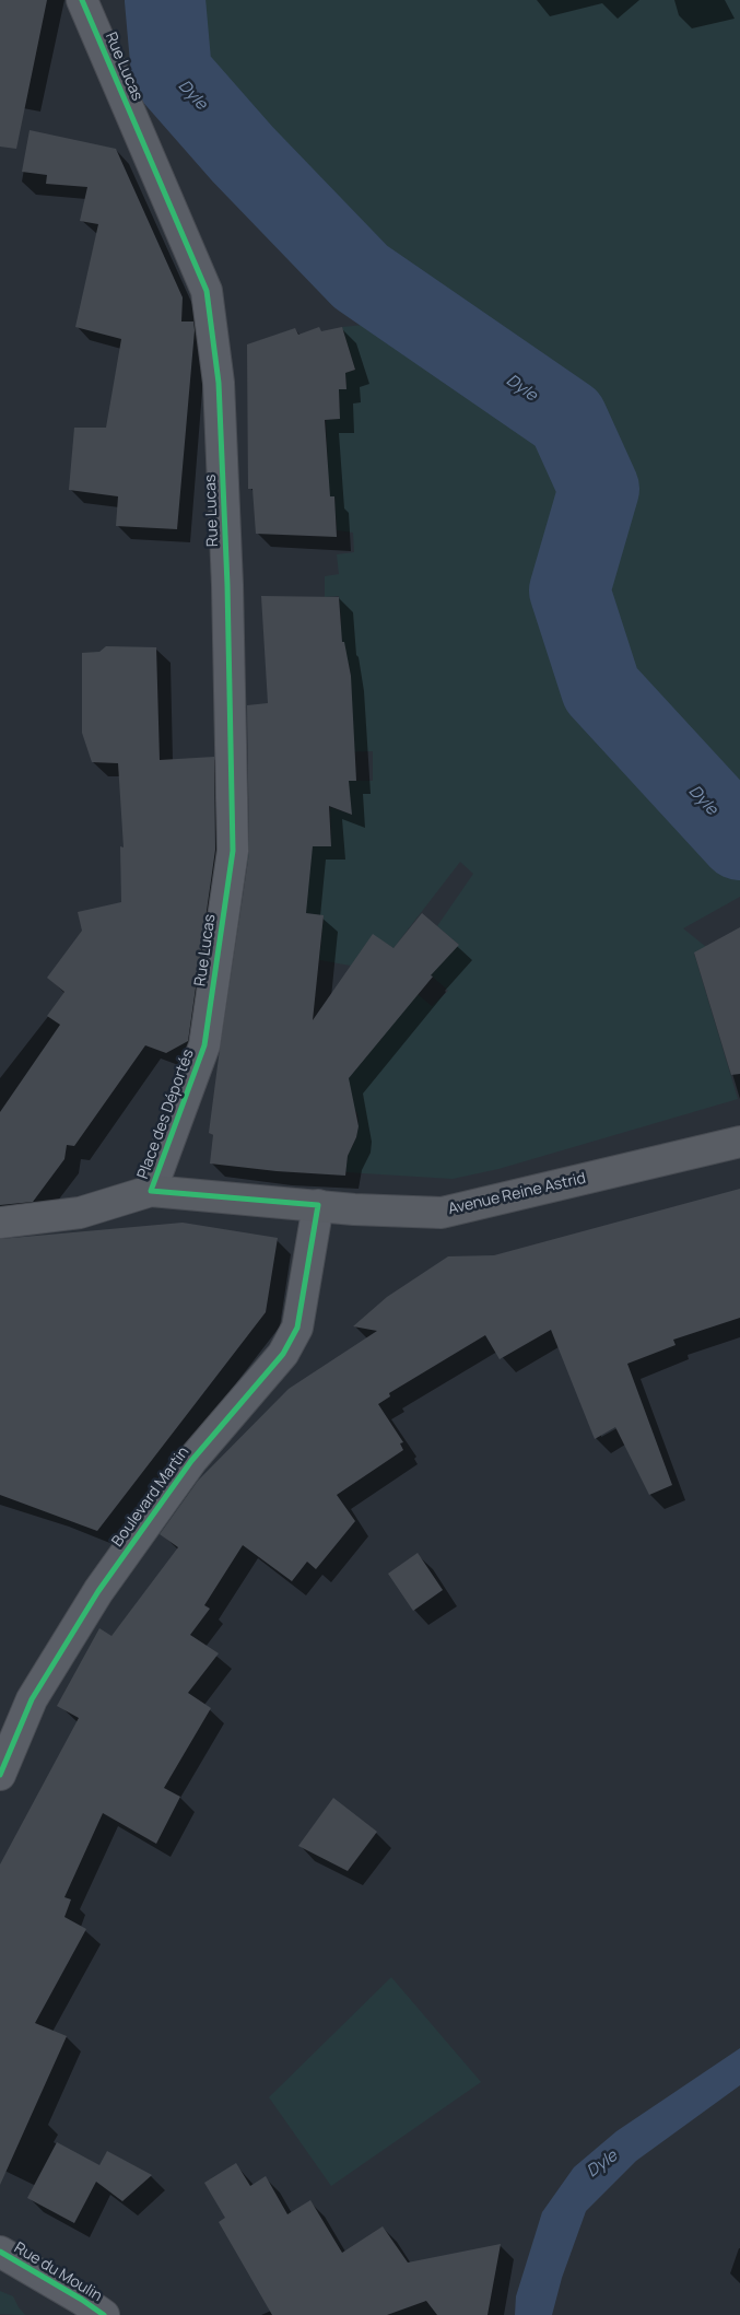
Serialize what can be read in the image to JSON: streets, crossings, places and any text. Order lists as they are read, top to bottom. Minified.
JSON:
{"streets":{"main road":["Avenue Reine Astrid"],"street":["Rue Lucas","Place des Déportés","Boulevard Martin","Rue du Moulin"]},"crossings":[["Rue Lucas","Place des Déportés"],["Place des Déportés","Avenue Reine Astrid"],["Avenue Reine Astrid","Boulevard Martin"]],"water":["Dyle"]}
